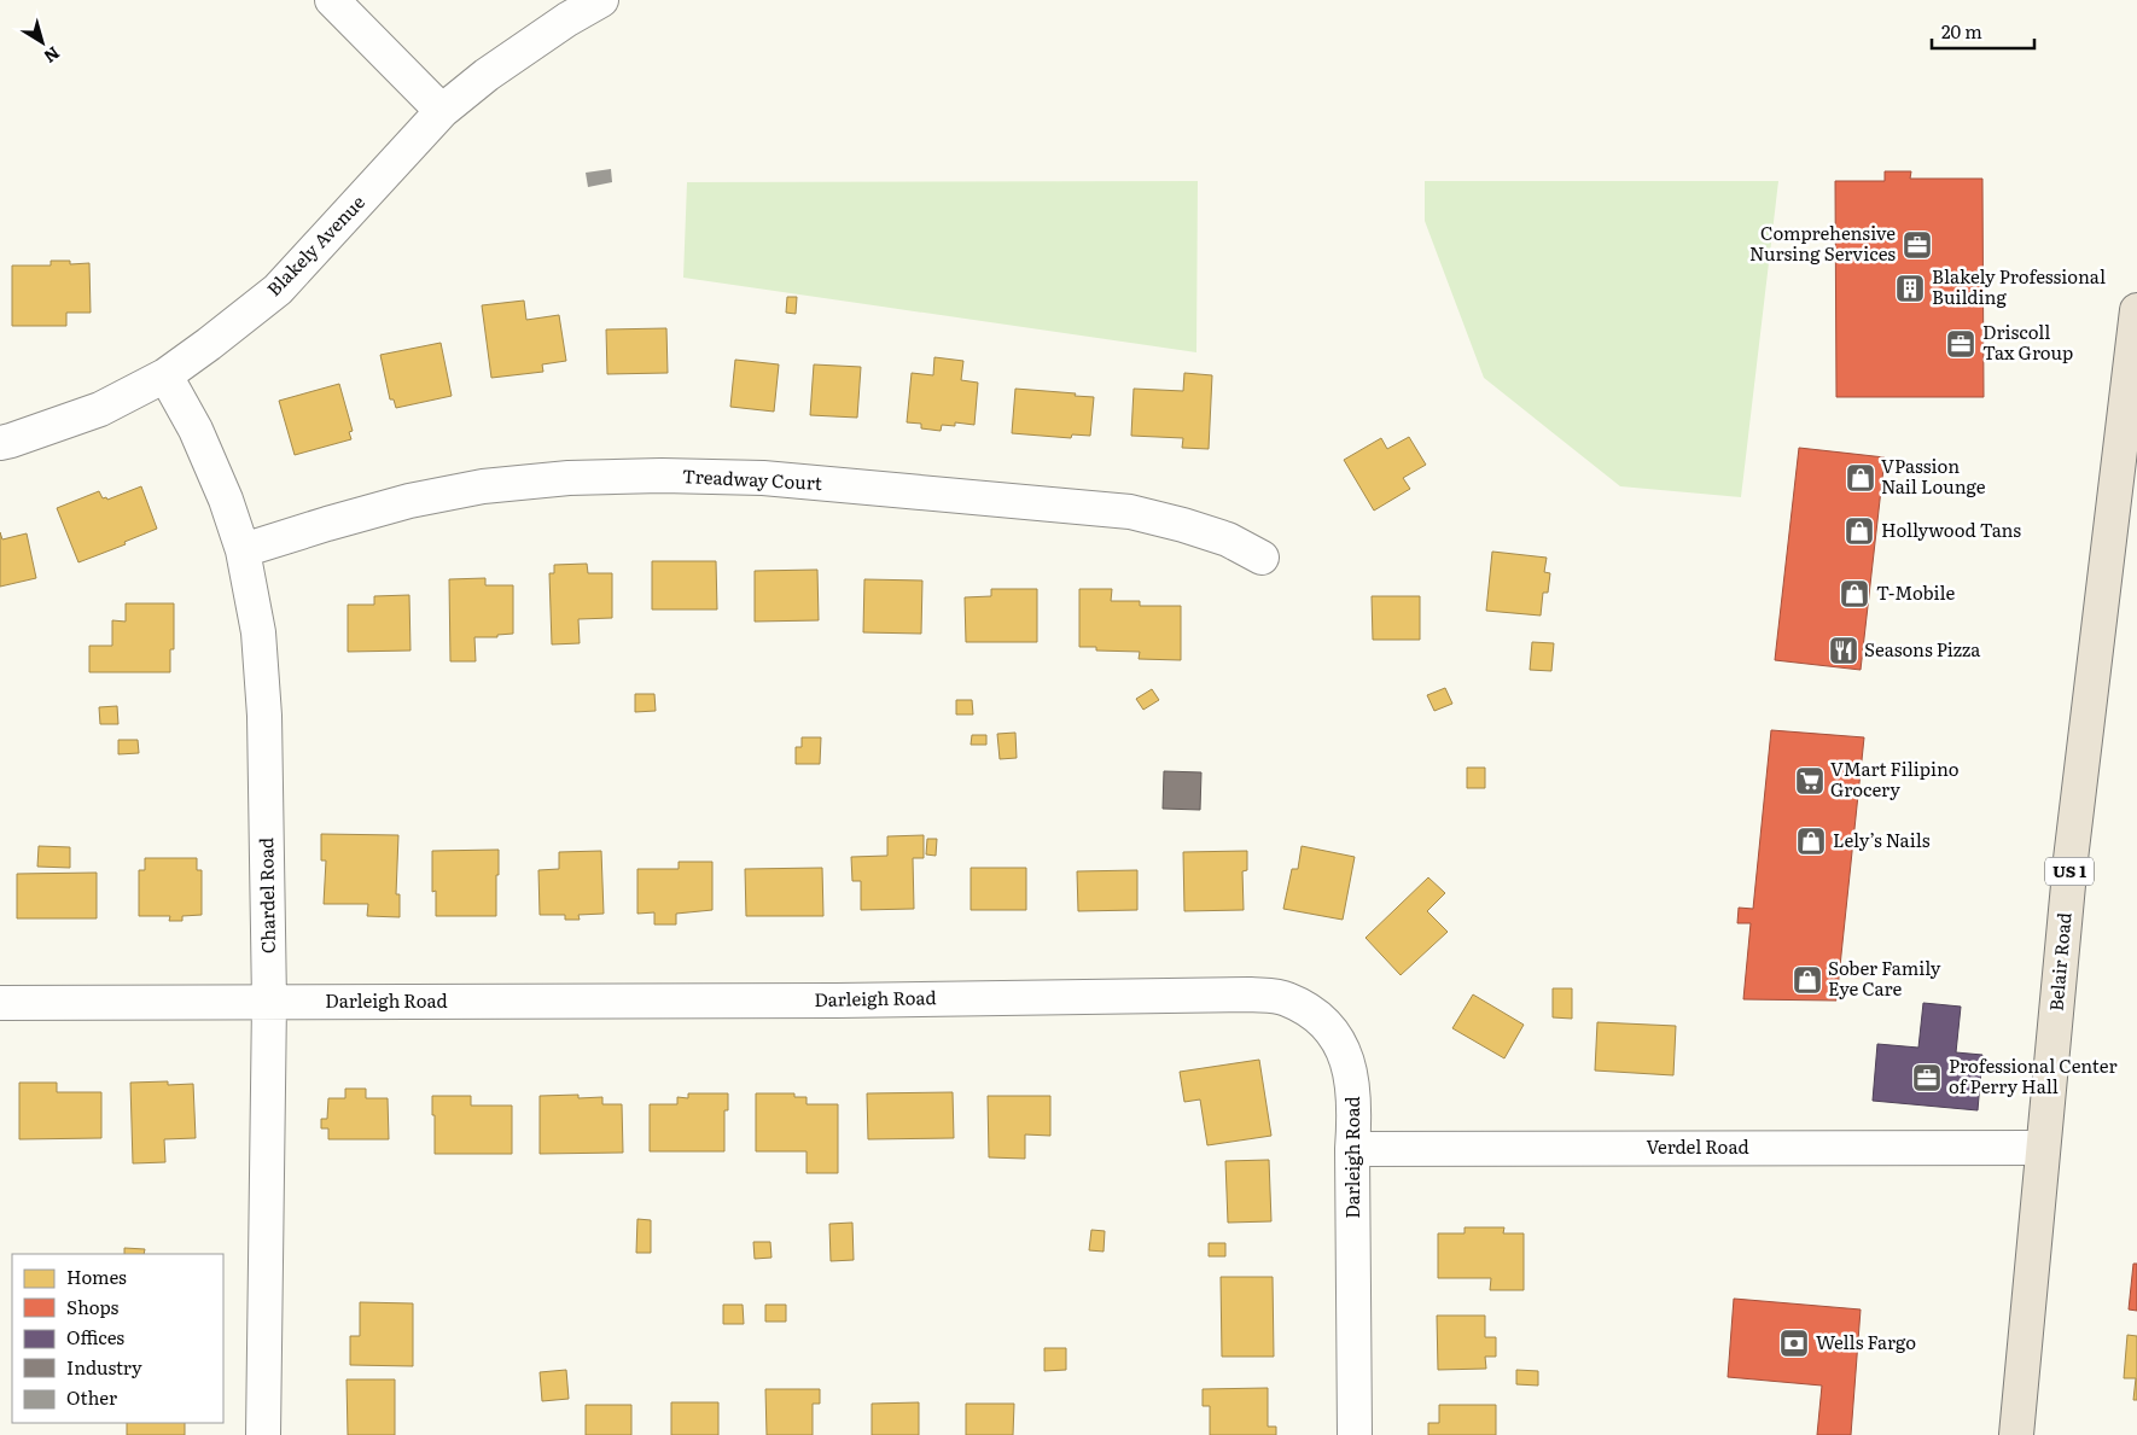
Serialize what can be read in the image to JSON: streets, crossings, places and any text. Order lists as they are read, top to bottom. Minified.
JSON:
{"streets":{"highway":["US 1","Belair Road"],"street":["Blakely Avenue","Treadway Court","Chardel Road","Darleigh Road","Verdel Road"]},"crossings":[["Blakely Avenue","Chardel Road"],["Treadway Court","Chardel Road"],["Chardel Road","Darleigh Road"],["Belair Road","Verdel Road"],["Darleigh Road","Verdel Road"]],"places":{"office":["Comprehensive Nursing Services","Driscoll Tax Group","Professional Center of Perry Hall"],"building":["Blakely Professional Building"],"shop":["VPassion Nail Lounge","Hollywood Tans","T-Mobile","Lely’s Nails","Sober Family Eye Care"],"restaurant":["Seasons Pizza"],"supermarket":["VMart Filipino Grocery"],"bank":["Wells Fargo"]},"legend":["Homes","Shops","Offices","Industry","Other"],"scale_bar":"20 m","north":"bottom right"}
